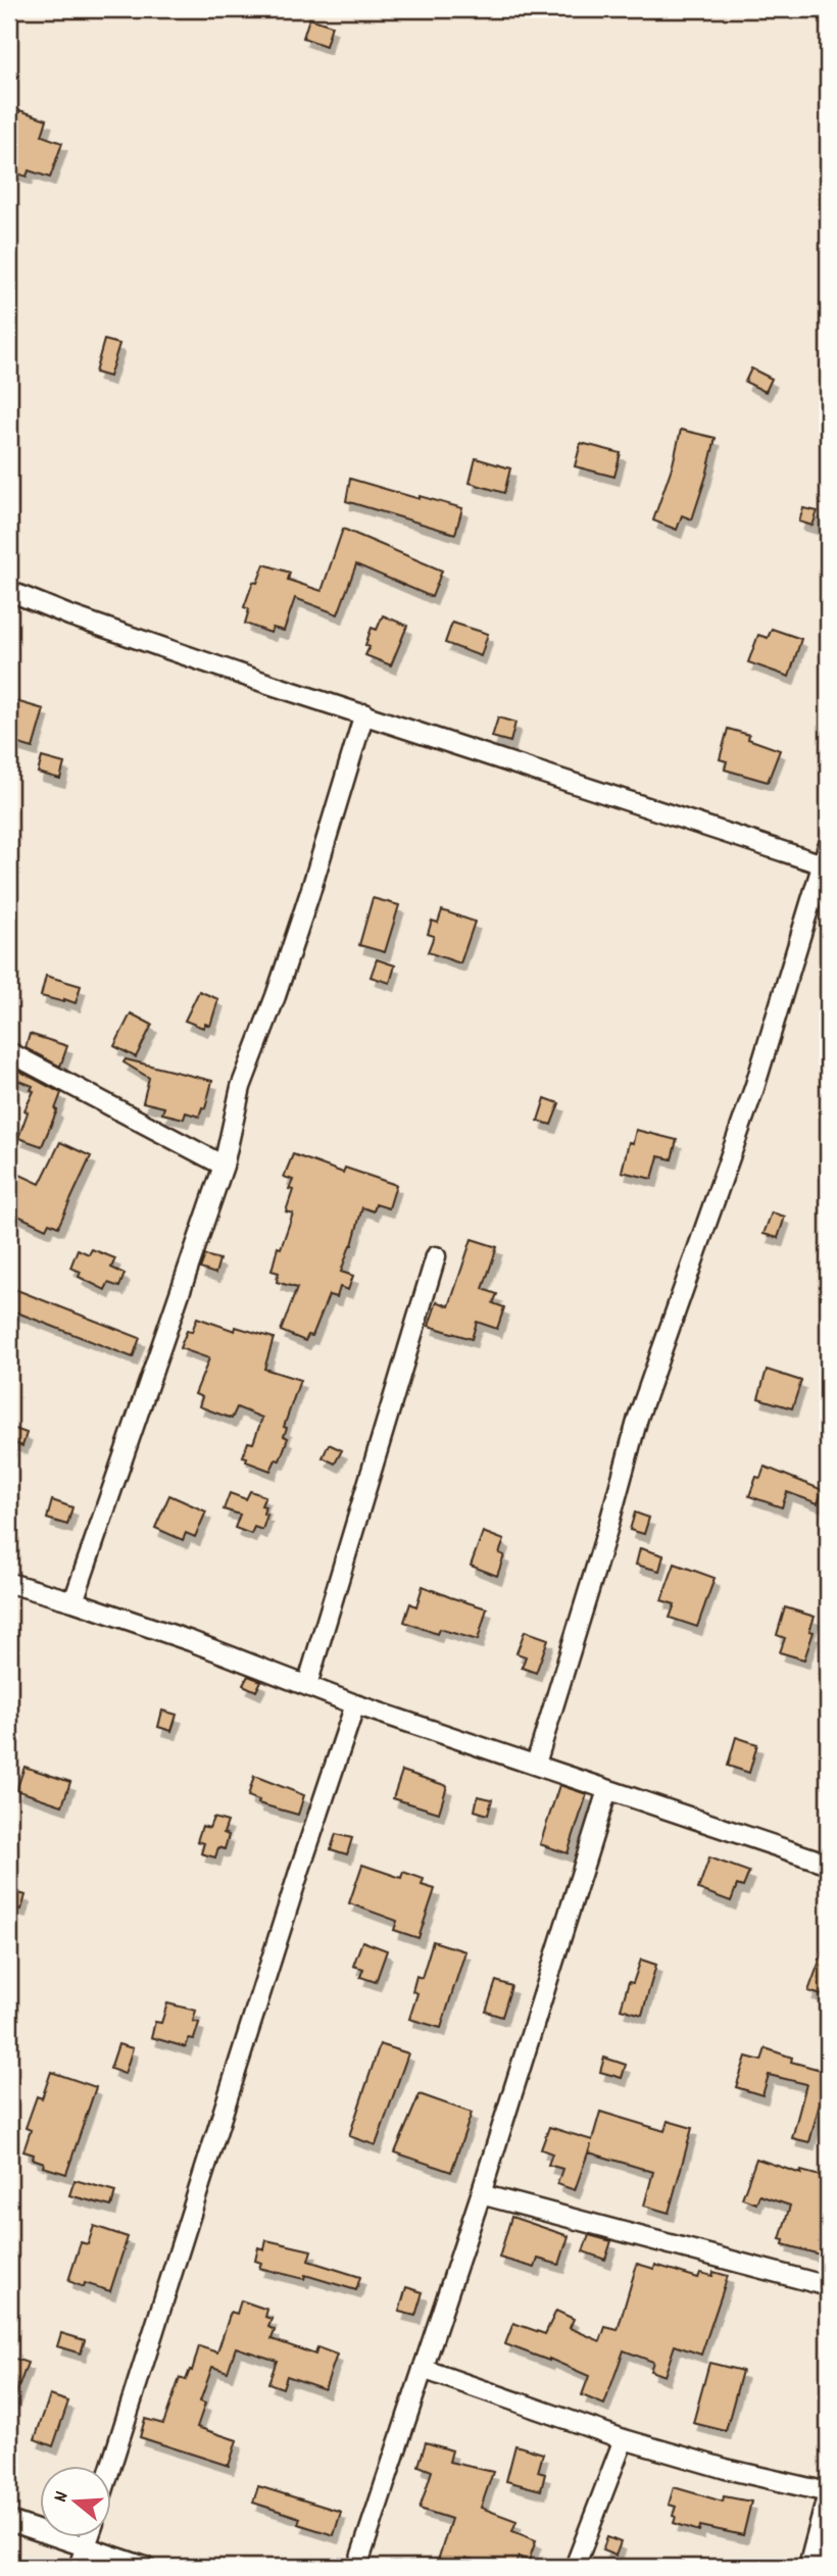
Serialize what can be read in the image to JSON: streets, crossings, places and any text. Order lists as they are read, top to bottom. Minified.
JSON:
{"north":"left"}
